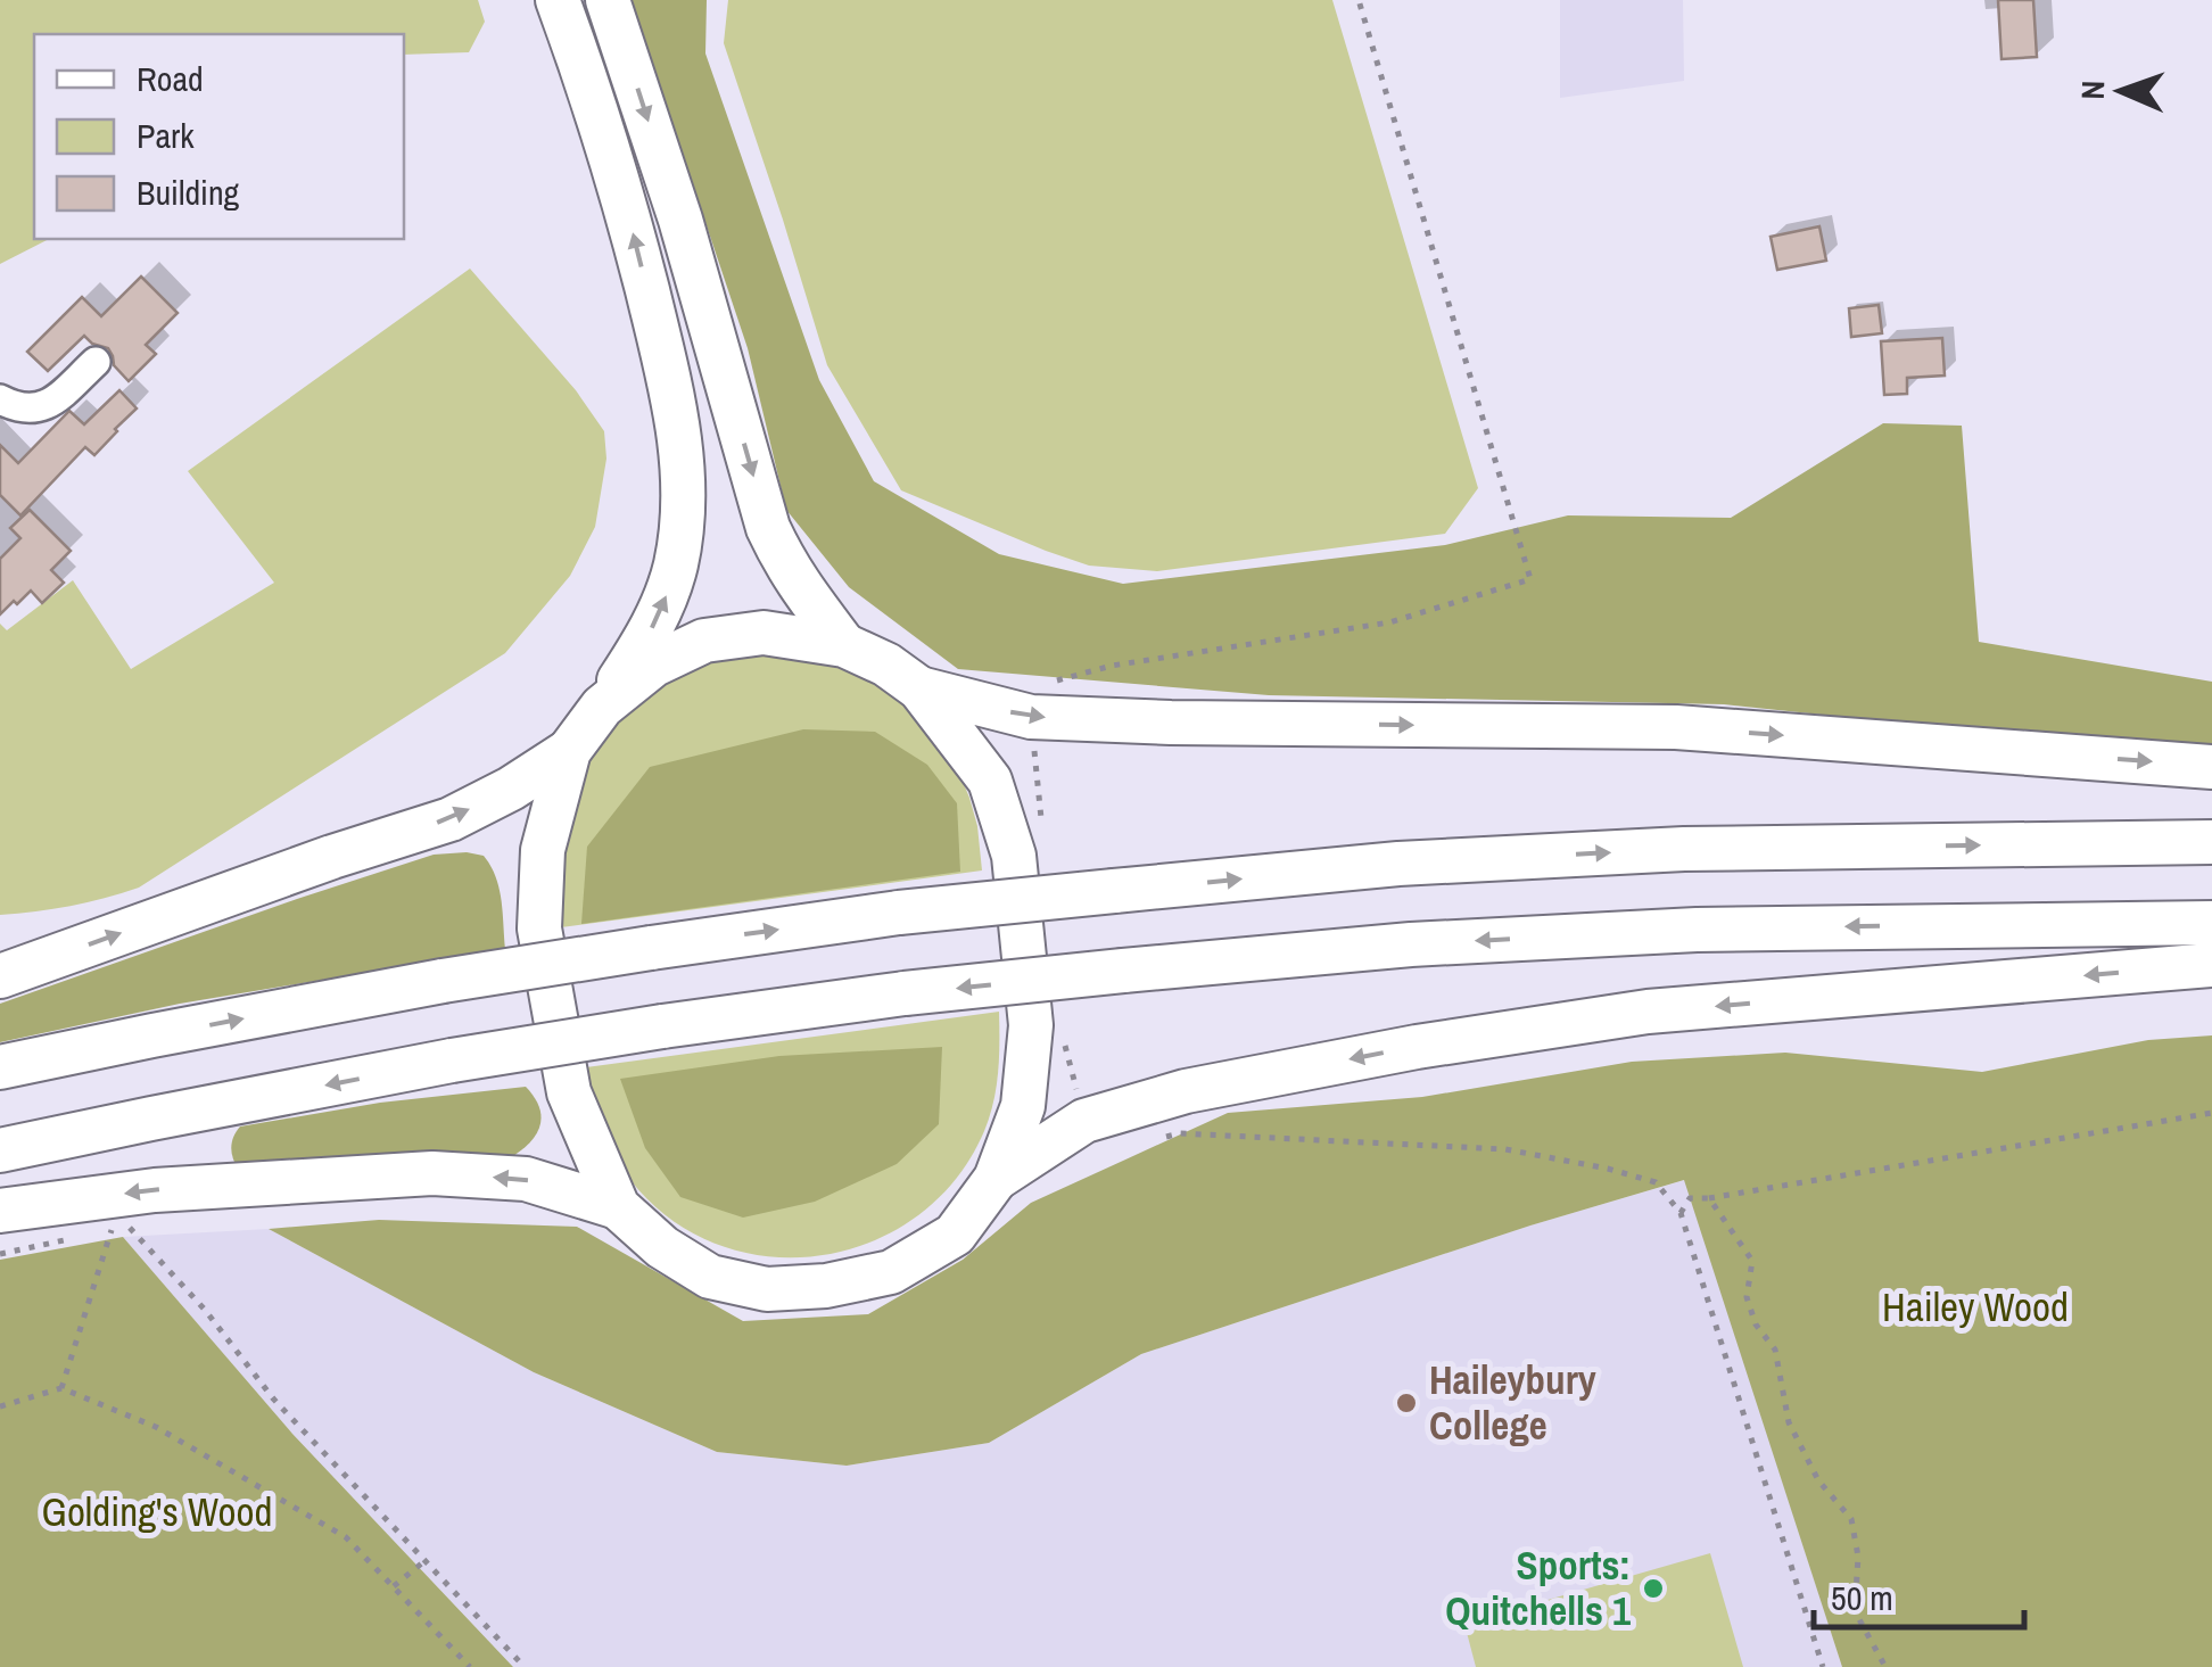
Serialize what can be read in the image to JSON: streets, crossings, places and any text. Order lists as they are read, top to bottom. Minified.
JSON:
{"parks":["Hailey Wood","Golding's Wood"],"places":["Haileybury College","Sports: Quitchells 1"],"legend":["Road","Park","Building"],"scale_bar":"50 m","north":"left"}
